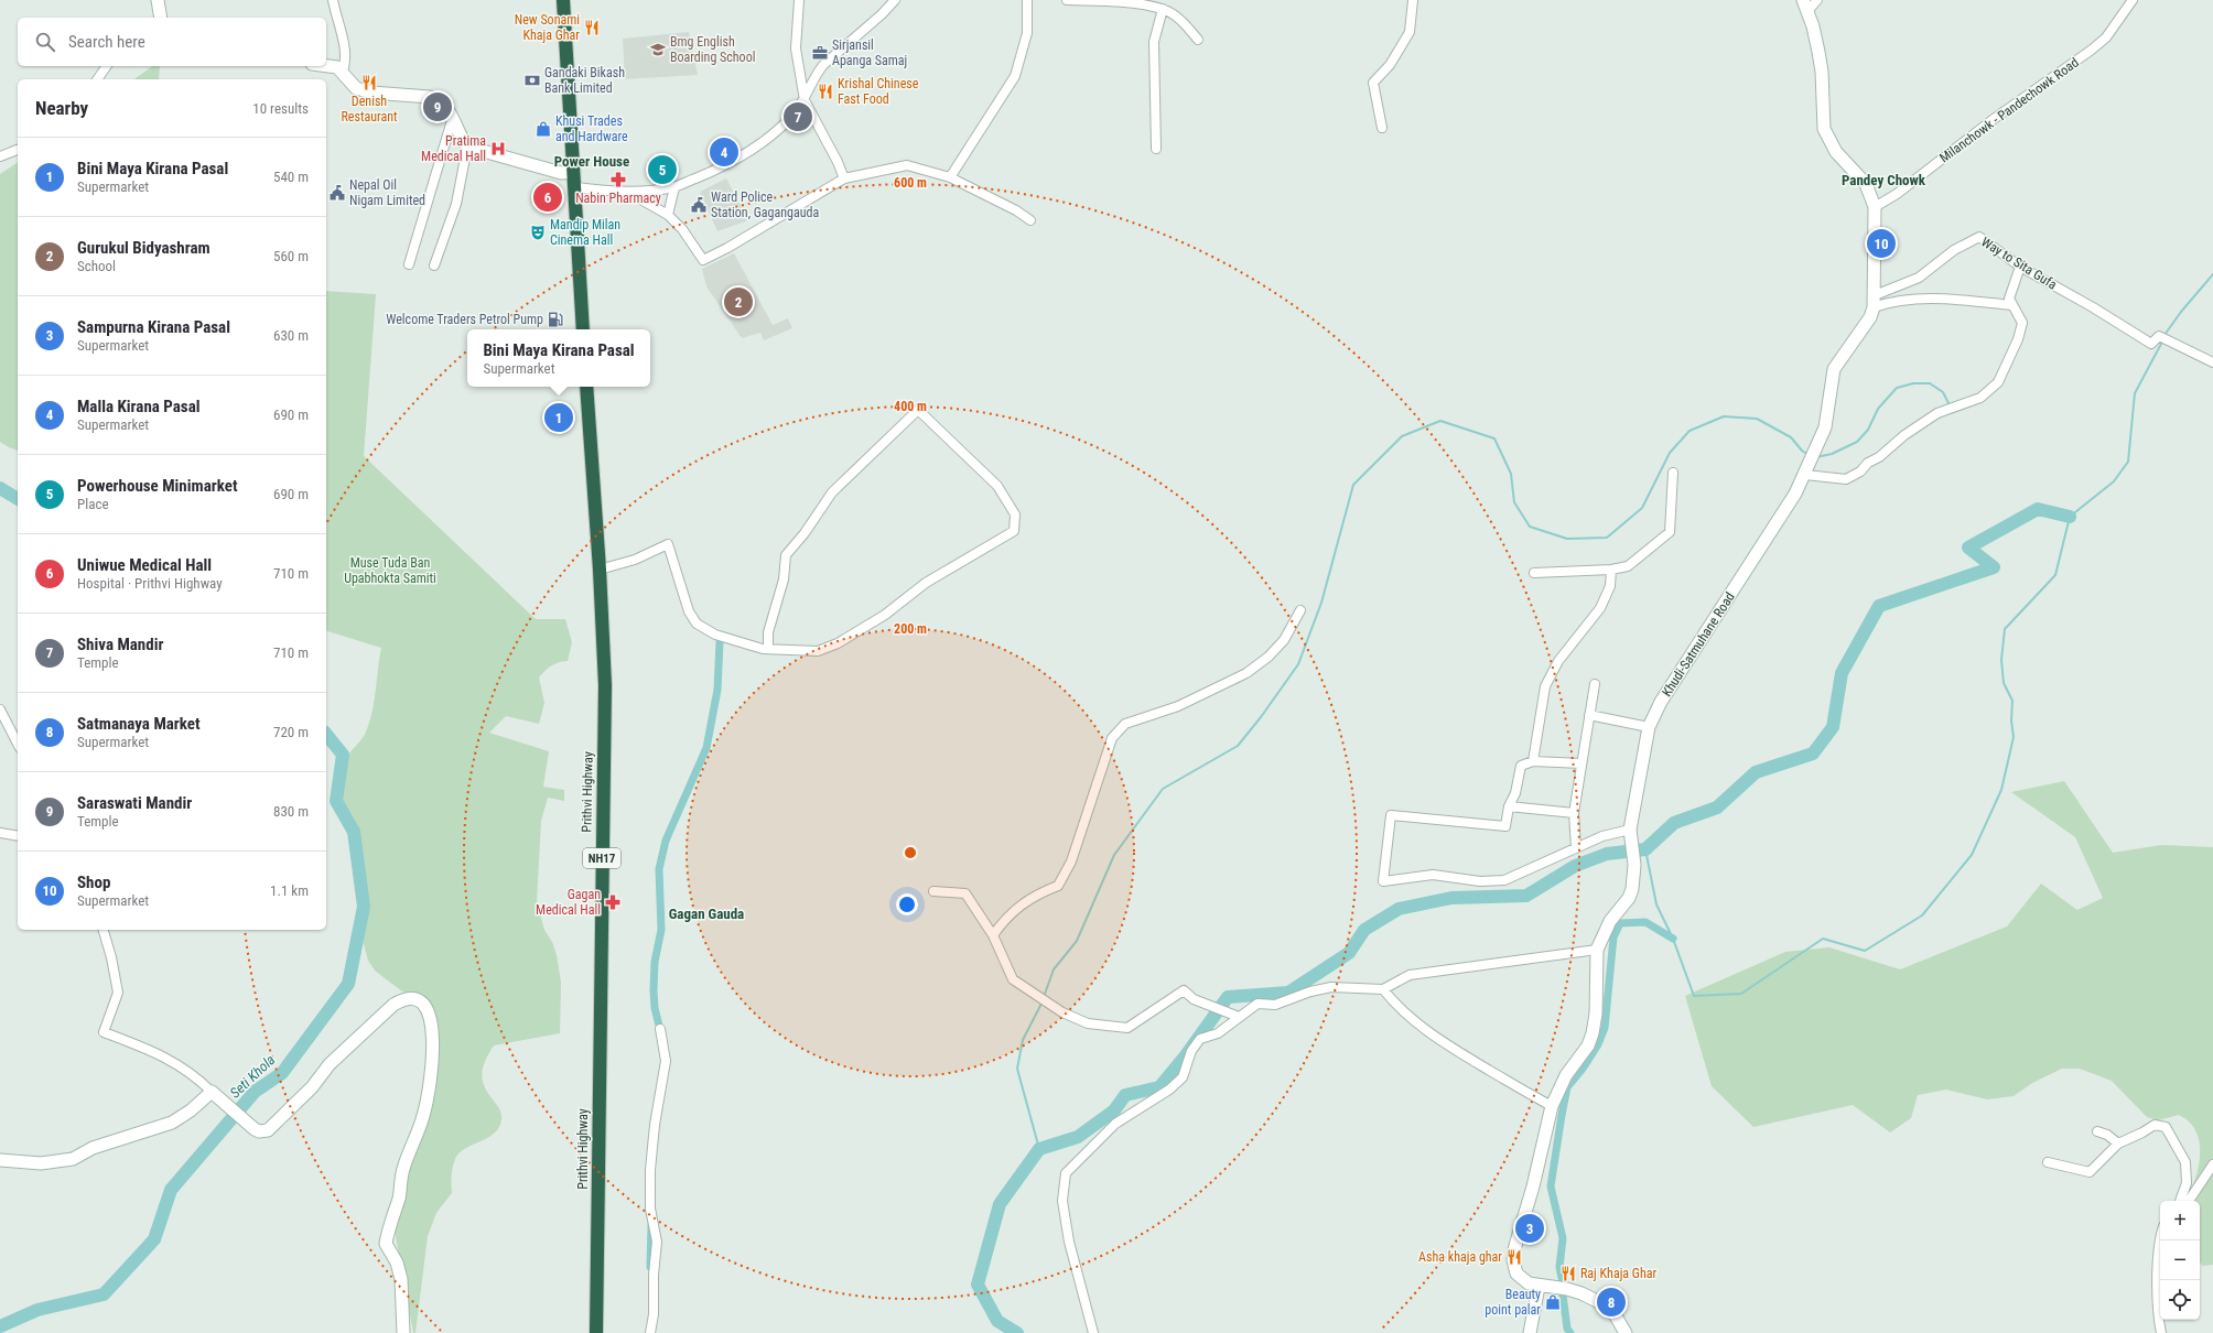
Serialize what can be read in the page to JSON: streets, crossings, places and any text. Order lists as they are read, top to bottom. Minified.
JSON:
{"streets":{"highway":["Prithvi Highway","NH17"],"main road":["Khudi-Satmuhane Road"],"street":["Milanchowk - Pandechowk Road","Way to Sita Gufa"]},"crossings":[["Way to Sita Gufa","Khudi-Satmuhane Road"]],"districts":["Power House","Pandey Chowk","Gagan Gauda"],"water":["Seti Khola"],"parks":["Muse Tuda Ban Upabhokta Samiti"],"places":{"restaurant":["New Sonami Khaja Ghar","Denish Restaurant","Krishal Chinese Fast Food","Asha khaja ghar","Raj Khaja Ghar"],"school or university":["Bmg English Boarding School"],"office":["Sirjansil Apanga Samaj"],"bank":["Gandaki Bikash Bank Limited"],"shop":["Khusi Trades and Hardware","Beauty point palar"],"hospital":["Pratima Medical Hall"],"pharmacy":["Nabin Pharmacy","Gagan Medical Hall"],"public building":["Nepal Oil Nigam Limited","Ward Police Station, Gagangauda"],"theatre":["Mandip Milan Cinema Hall"],"fuel station":["Welcome Traders Petrol Pump"]},"page":{"search":"Search here","heading":["Nearby","10 results"],"pins":["9","7","4","5","6","10","2","1","3","8"],"list":[{"mark":"1","name":"Bini Maya Kirana Pasal","note":"Supermarket","value":"540 m"},{"mark":"2","name":"Gurukul Bidyashram","note":"School","value":"560 m"},{"mark":"3","name":"Sampurna Kirana Pasal","note":"Supermarket","value":"630 m"},{"mark":"4","name":"Malla Kirana Pasal","note":"Supermarket","value":"690 m"},{"mark":"5","name":"Powerhouse Minimarket","note":"Place","value":"690 m"},{"mark":"6","name":"Uniwue Medical Hall","note":"Hospital · Prithvi Highway","value":"710 m"},{"mark":"7","name":"Shiva Mandir","note":"Temple","value":"710 m"},{"mark":"8","name":"Satmanaya Market","note":"Supermarket","value":"720 m"},{"mark":"9","name":"Saraswati Mandir","note":"Temple","value":"830 m"},{"mark":"10","name":"Shop","note":"Supermarket","value":"1.1 km"}],"popup":["Bini Maya Kirana Pasal","Supermarket"],"map_buttons":["+","−"]},"rings":["600 m","400 m","200 m"]}
